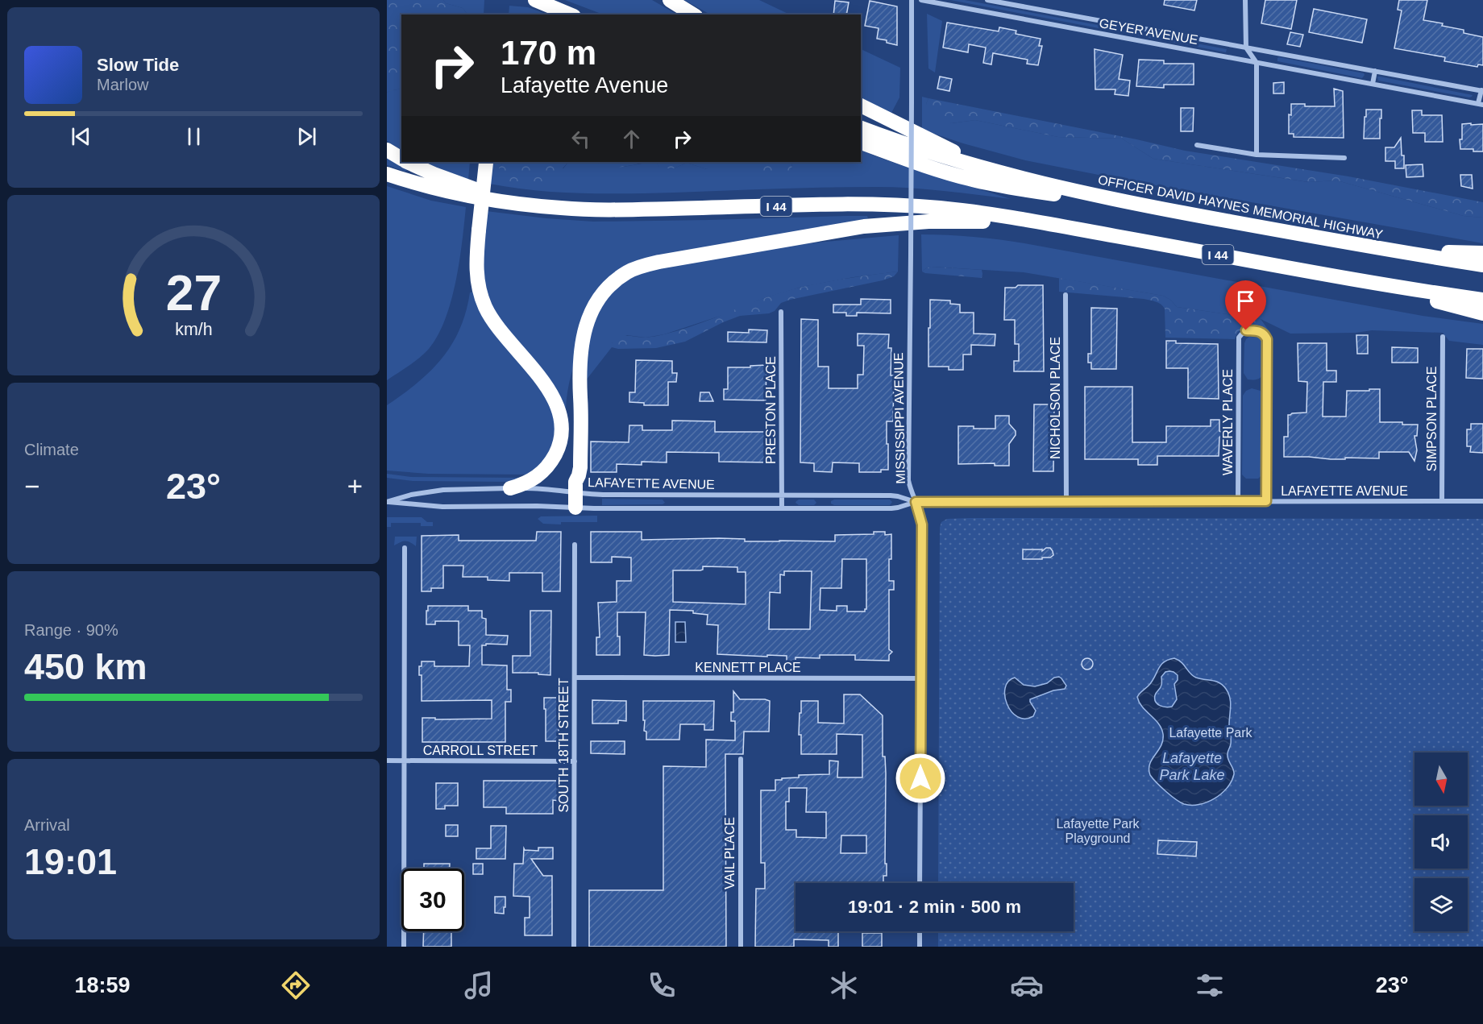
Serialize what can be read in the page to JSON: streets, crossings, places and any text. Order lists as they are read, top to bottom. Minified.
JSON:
{"streets":{"highway":["I 44","OFFICER DAVID HAYNES MEMORIAL HIGHWAY"],"street":["GEYER AVENUE","NICHOLSON PLACE","PRESTON PLACE","MISSISSIPPI AVENUE","SIMPSON PLACE","WAVERLY PLACE","LAFAYETTE AVENUE","KENNETT PLACE","SOUTH 18TH STREET","CARROLL STREET","VAIL PLACE"]},"crossings":[["NICHOLSON PLACE","LAFAYETTE AVENUE"],["PRESTON PLACE","LAFAYETTE AVENUE"],["MISSISSIPPI AVENUE","LAFAYETTE AVENUE"],["MISSISSIPPI AVENUE","KENNETT PLACE"],["SIMPSON PLACE","LAFAYETTE AVENUE"],["WAVERLY PLACE","LAFAYETTE AVENUE"],["KENNETT PLACE","SOUTH 18TH STREET"],["SOUTH 18TH STREET","CARROLL STREET"]],"water":["Lafayette Park Lake"],"parks":["Lafayette Park","Lafayette Park Playground"],"north":"bottom","page":{"turn":["170 m","Lafayette Avenue"],"song":["Slow Tide","Marlow"],"tile":["Climate",["Range · 90%","450 km"],["Arrival","19:01"]],"heat":["−","23°","+"],"limit":"30","trip":"19:01 · 2 min · 500 m","tabs":["18:59","23°"],"gauge":["27","km/h"]}}
